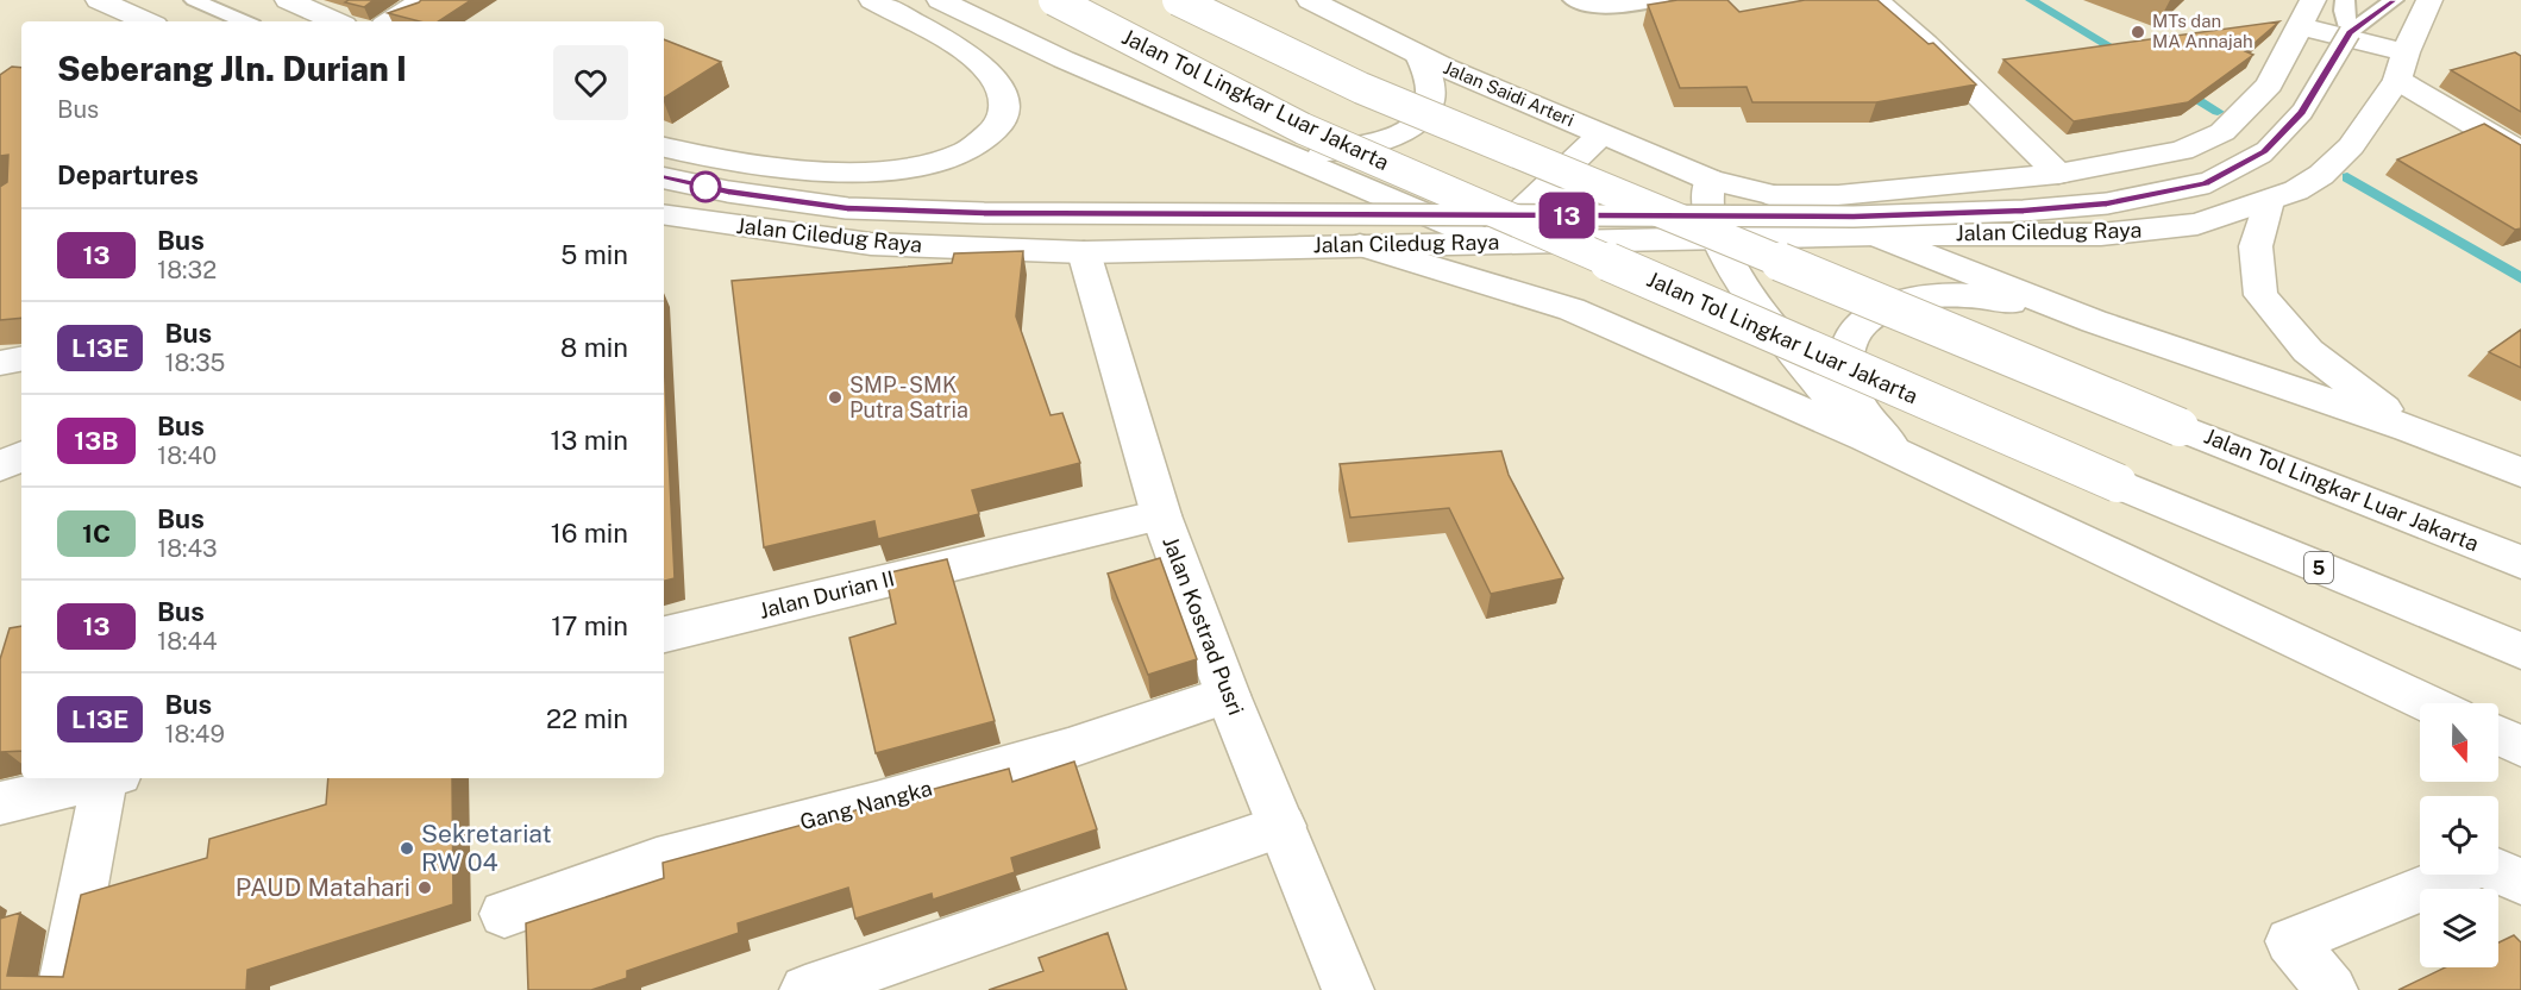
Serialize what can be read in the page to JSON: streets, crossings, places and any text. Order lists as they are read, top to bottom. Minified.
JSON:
{"streets":{"main road":["Jalan Saidi Arteri","Jalan Tol Lingkar Luar Jakarta","Jalan Ciledug Raya","5","Jalan Durian II","Jalan Kostrad Pusri","Gang Nangka"]},"crossings":[["Jalan Ciledug Raya","Jalan Kostrad Pusri"],["Jalan Durian II","Jalan Kostrad Pusri"],["Jalan Kostrad Pusri","Gang Nangka"]],"places":["MTs dan MA Annajah","SMP - SMK Putra Satria","Sekretariat RW 04","PAUD Matahari"],"lines":["bus line 13"],"north":"bottom","page":{"on_map":"13","heading":[["Seberang Jln. Durian I","Bus"],"Departures"],"list":[{"mark":"13","name":"Bus","note":"18:32","value":"5 min"},{"mark":"L13E","name":"Bus","note":"18:35","value":"8 min"},{"mark":"13B","name":"Bus","note":"18:40","value":"13 min"},{"mark":"1C","name":"Bus","note":"18:43","value":"16 min"},{"mark":"13","name":"Bus","note":"18:44","value":"17 min"},{"mark":"L13E","name":"Bus","note":"18:49","value":"22 min"}]}}
